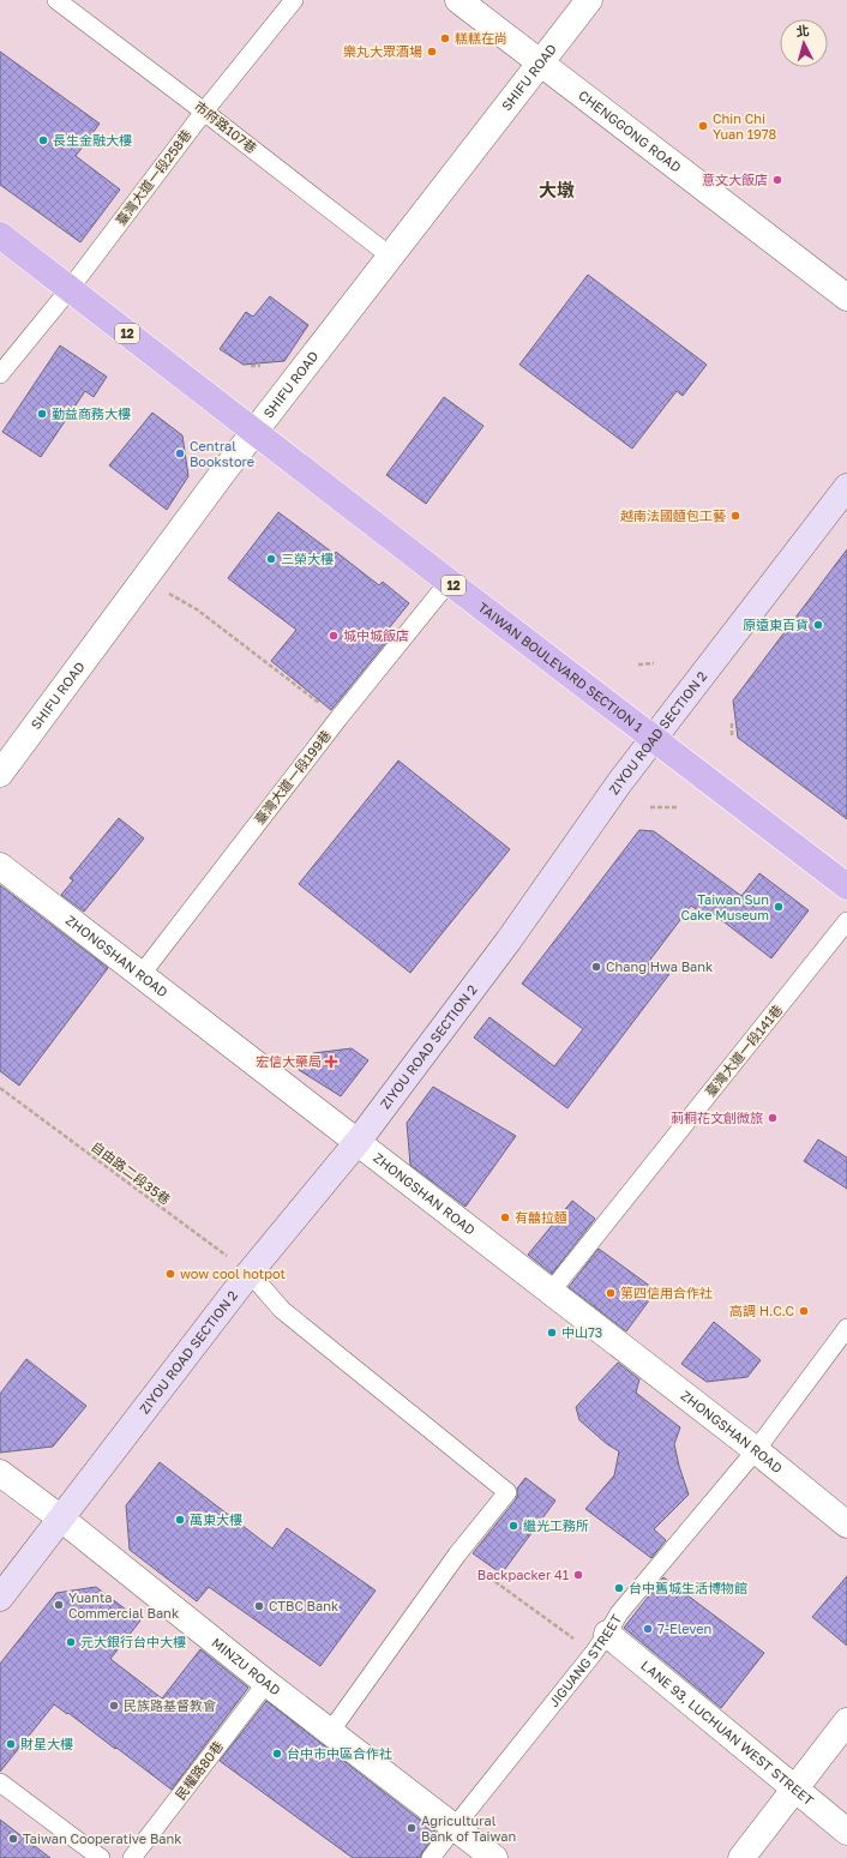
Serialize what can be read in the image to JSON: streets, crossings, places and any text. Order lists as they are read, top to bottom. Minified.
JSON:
{"streets":{"main road":["12","TAIWAN BOULEVARD SECTION 1","ZIYOU ROAD SECTION 2"],"street":["SHIFU ROAD","CHENGGONG ROAD","ZHONGSHAN ROAD","MINZU ROAD","LANE 93, LUCHUAN WEST STREET"],"lane":["市府路107巷","臺灣大道一段258巷","臺灣大道一段199巷","臺灣大道一段141巷","JIGUANG STREET","民權路80巷"],"path":["自由路二段35巷"]},"crossings":[["SHIFU ROAD","市府路107巷"],["SHIFU ROAD","CHENGGONG ROAD"],["SHIFU ROAD","TAIWAN BOULEVARD SECTION 1"],["市府路107巷","臺灣大道一段258巷"],["臺灣大道一段258巷","TAIWAN BOULEVARD SECTION 1"],["TAIWAN BOULEVARD SECTION 1","ZIYOU ROAD SECTION 2"],["TAIWAN BOULEVARD SECTION 1","臺灣大道一段199巷"],["ZIYOU ROAD SECTION 2","ZHONGSHAN ROAD"],["ZIYOU ROAD SECTION 2","自由路二段35巷"],["ZIYOU ROAD SECTION 2","MINZU ROAD"],["臺灣大道一段199巷","ZHONGSHAN ROAD"],["ZHONGSHAN ROAD","臺灣大道一段141巷"],["ZHONGSHAN ROAD","JIGUANG STREET"],["JIGUANG STREET","MINZU ROAD"],["JIGUANG STREET","LANE 93, LUCHUAN WEST STREET"],["MINZU ROAD","民權路80巷"]],"districts":["大墩"],"places":{"other":["糕糕在尚","樂丸大眾酒場","Chin Chi Yuan 1978","長生金融大樓","意文大飯店","勤益商務大樓","Central Bookstore","越南法國麵包工藝","三榮大樓","原遠東百貨","城中城飯店","Taiwan Sun Cake Museum","Chang Hwa Bank","莿桐花文創微旅","有囍拉麵","wow cool hotpot","第四信用合作社","高調 H.C.C","中山73","萬東大樓","繼光工務所","Backpacker 41","台中舊城生活博物館","Yuanta Commercial Bank","CTBC Bank","7-Eleven","元大銀行台中大樓","民族路基督教會","財星大樓","台中市中區合作社","Agricultural Bank of Taiwan","Taiwan Cooperative Bank"],"health":["宏信大藥局"]},"north":"top"}
